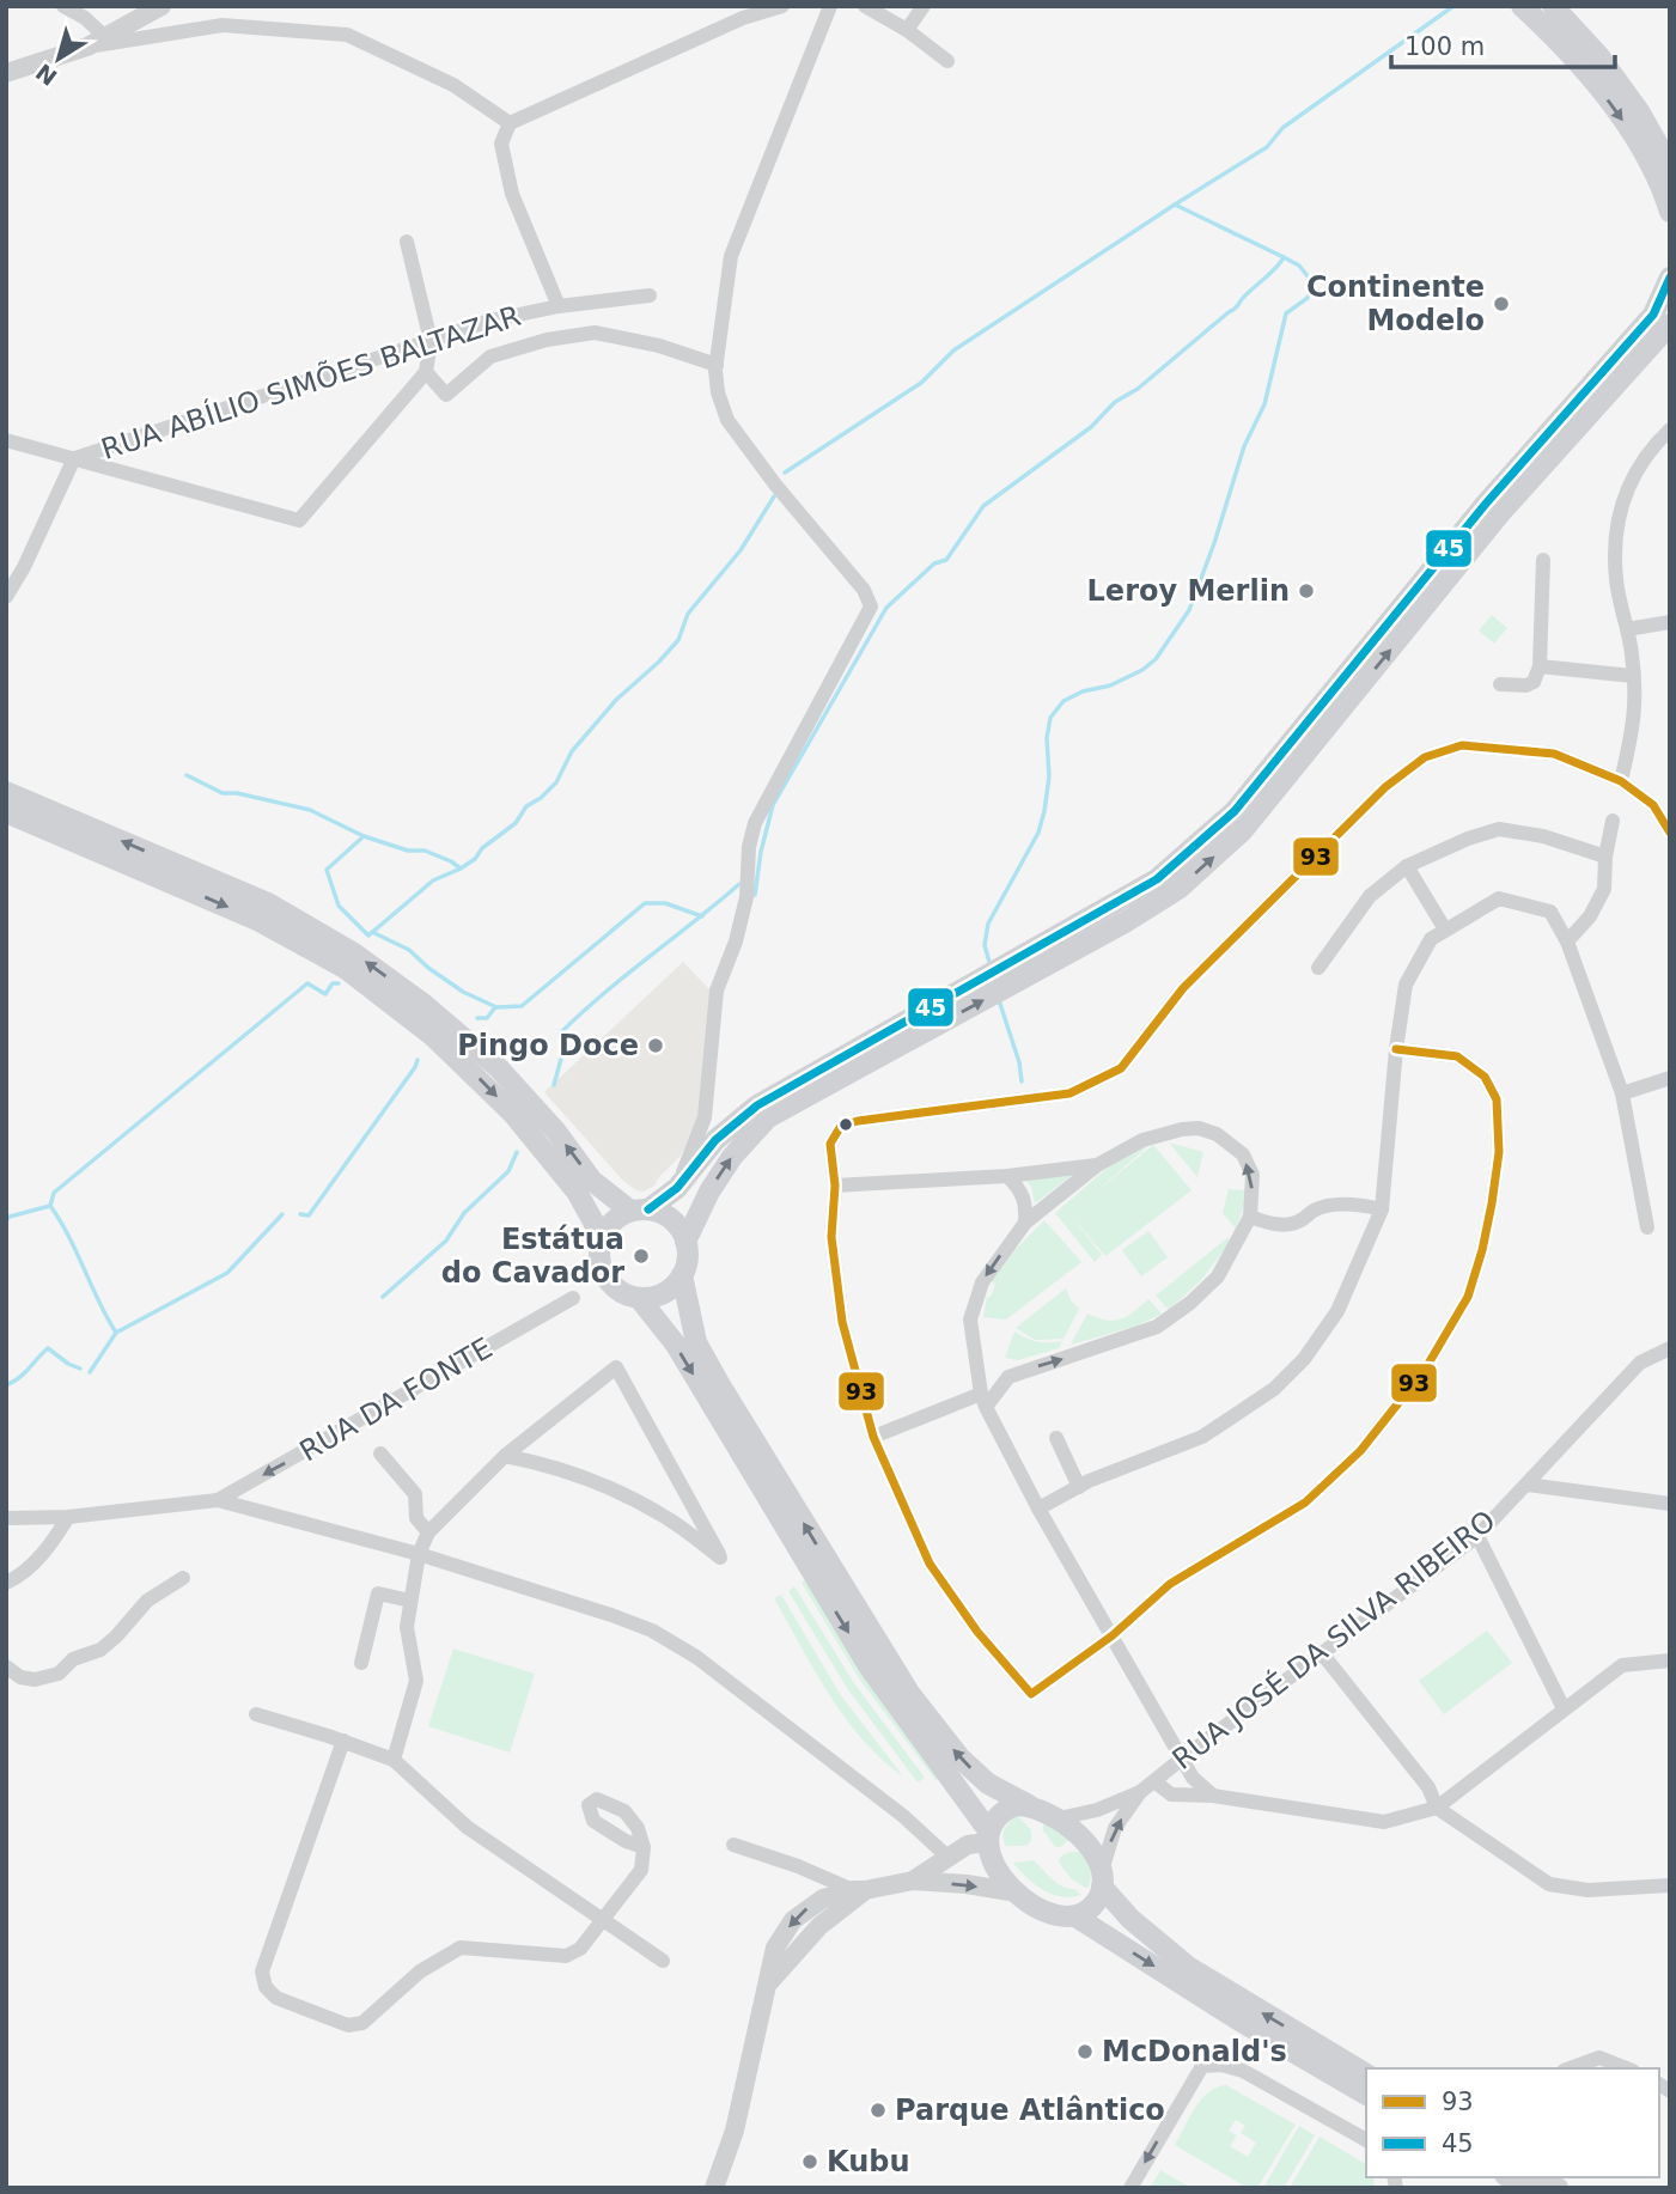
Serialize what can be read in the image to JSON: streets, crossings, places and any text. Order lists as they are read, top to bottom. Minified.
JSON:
{"streets":{"street":["RUA ABÍLIO SIMÕES BALTAZAR","RUA DA FONTE","RUA JOSÉ DA SILVA RIBEIRO"]},"one_way":["RUA DA FONTE"],"places":["Continente Modelo","Leroy Merlin","Pingo Doce","Estátua do Cavador","McDonald's","Parque Atlântico","Kubu"],"lines":["transit line 45","transit line 93"],"legend":["93","45"],"scale_bar":"100 m","north":"bottom left"}
